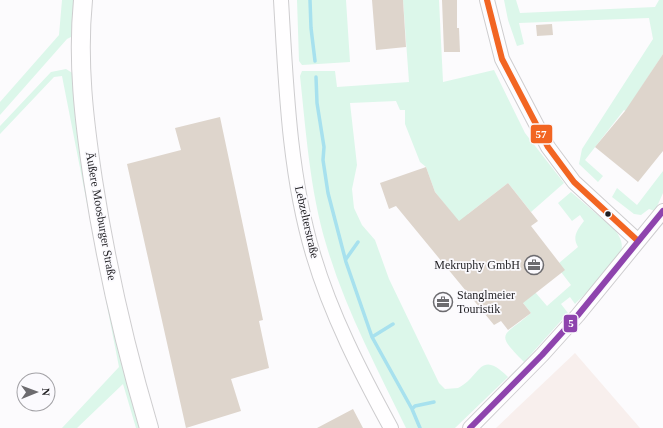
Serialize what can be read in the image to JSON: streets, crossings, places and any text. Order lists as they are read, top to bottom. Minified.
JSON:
{"streets":{"street":["Äußere Moosburger Straße","Lebzelterstraße"]},"places":{"office":["Mekruphy GmbH","Stanglmeier Touristik"]},"lines":["transit line 57","transit line 5"],"north":"right"}
